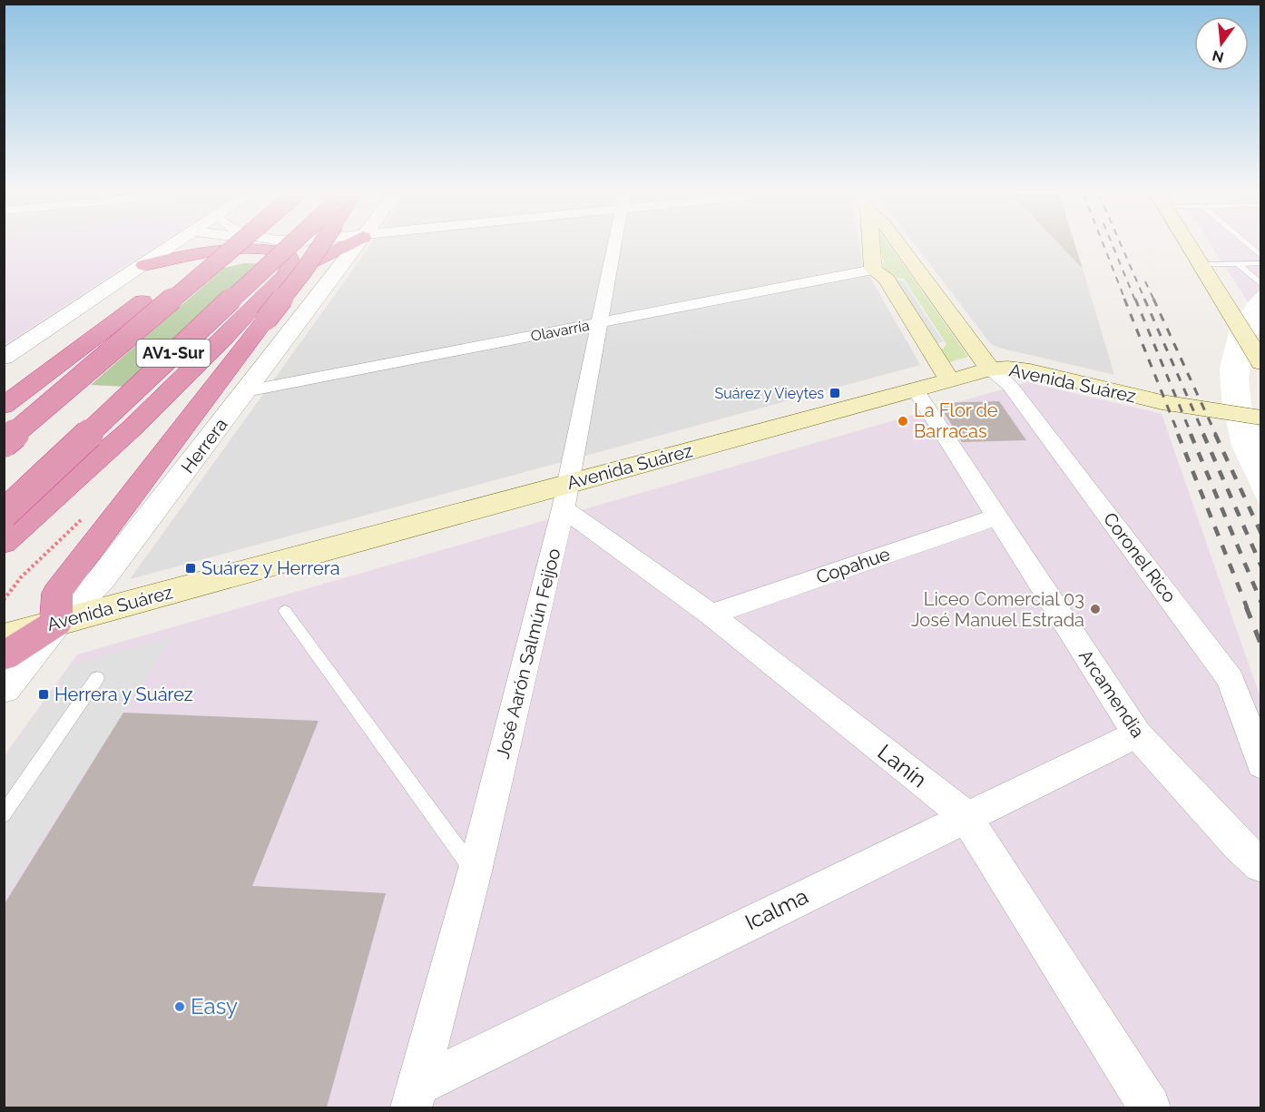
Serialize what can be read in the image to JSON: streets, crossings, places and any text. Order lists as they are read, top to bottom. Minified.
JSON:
{"streets":{"highway":["AV1-Sur"],"main road":["Avenida Suárez"],"street":["Olavarría","Herrera","Coronel Rico","Copahue","José Aarón Salmún Feijoo","Arcamendia","Lanín","Icalma"]},"crossings":[["Olavarría","Herrera"],["Olavarría","José Aarón Salmún Feijoo"],["Avenida Suárez","Herrera"],["Avenida Suárez","Coronel Rico"],["Avenida Suárez","José Aarón Salmún Feijoo"],["Avenida Suárez","Arcamendia"],["Avenida Suárez","Lanín"],["Copahue","Arcamendia"],["Copahue","Lanín"],["José Aarón Salmún Feijoo","Lanín"],["José Aarón Salmún Feijoo","Icalma"],["Arcamendia","Icalma"],["Lanín","Icalma"]],"places":{"transit":["Suárez y Vieytes","Suárez y Herrera","Herrera y Suárez"],"other":["La Flor de Barracas","Liceo Comercial 03 José Manuel Estrada","Easy"]},"north":"bottom"}
